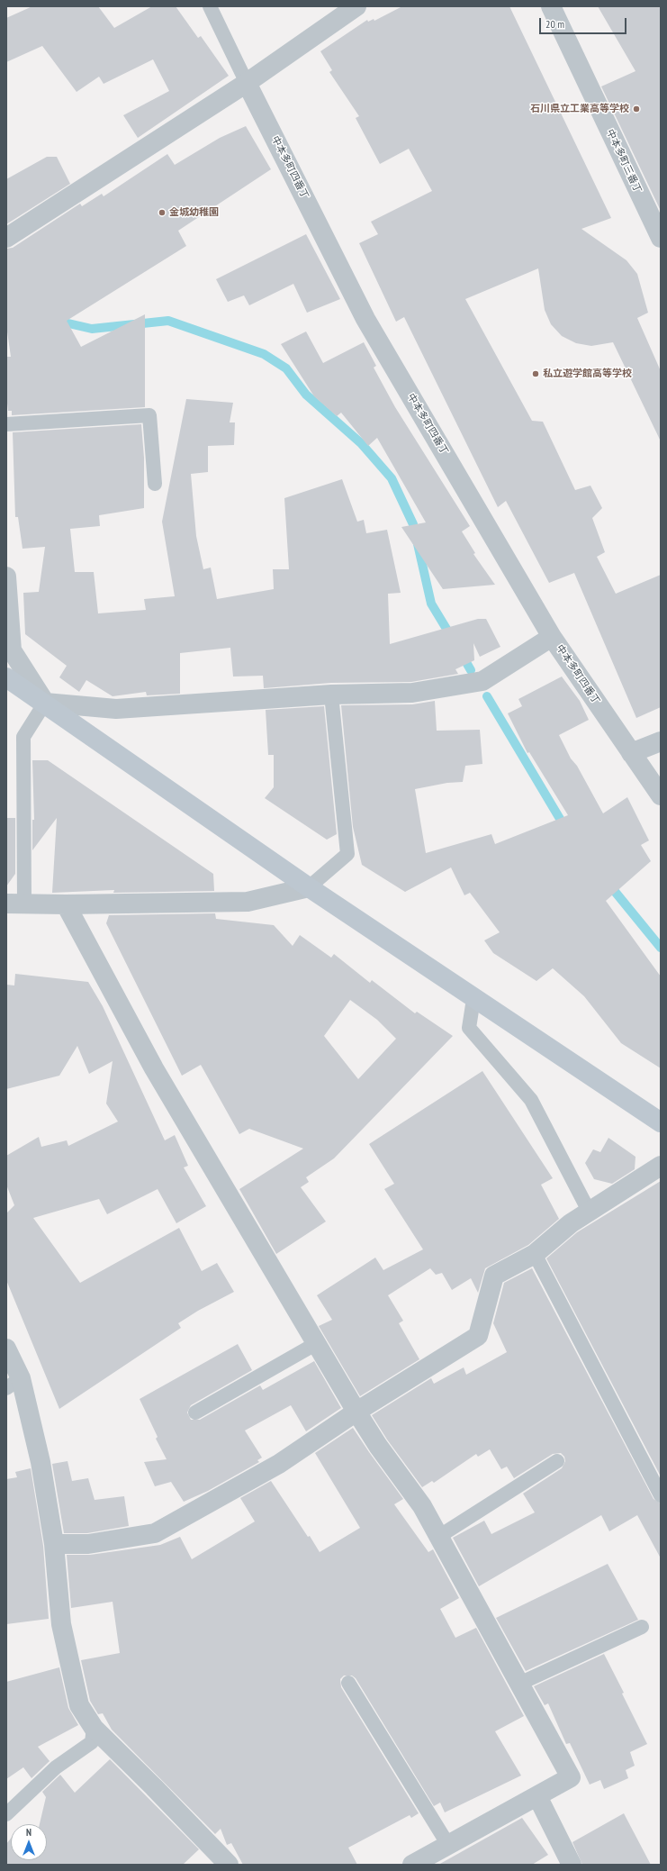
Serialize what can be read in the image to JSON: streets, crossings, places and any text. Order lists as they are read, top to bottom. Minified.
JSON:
{"streets":{"street":["中本多町三番丁","中本多町四番丁"]},"places":["石川県立工業高等学校","金城幼稚園","私立遊学館高等学校"],"scale_bar":"20 m","north":"top"}
